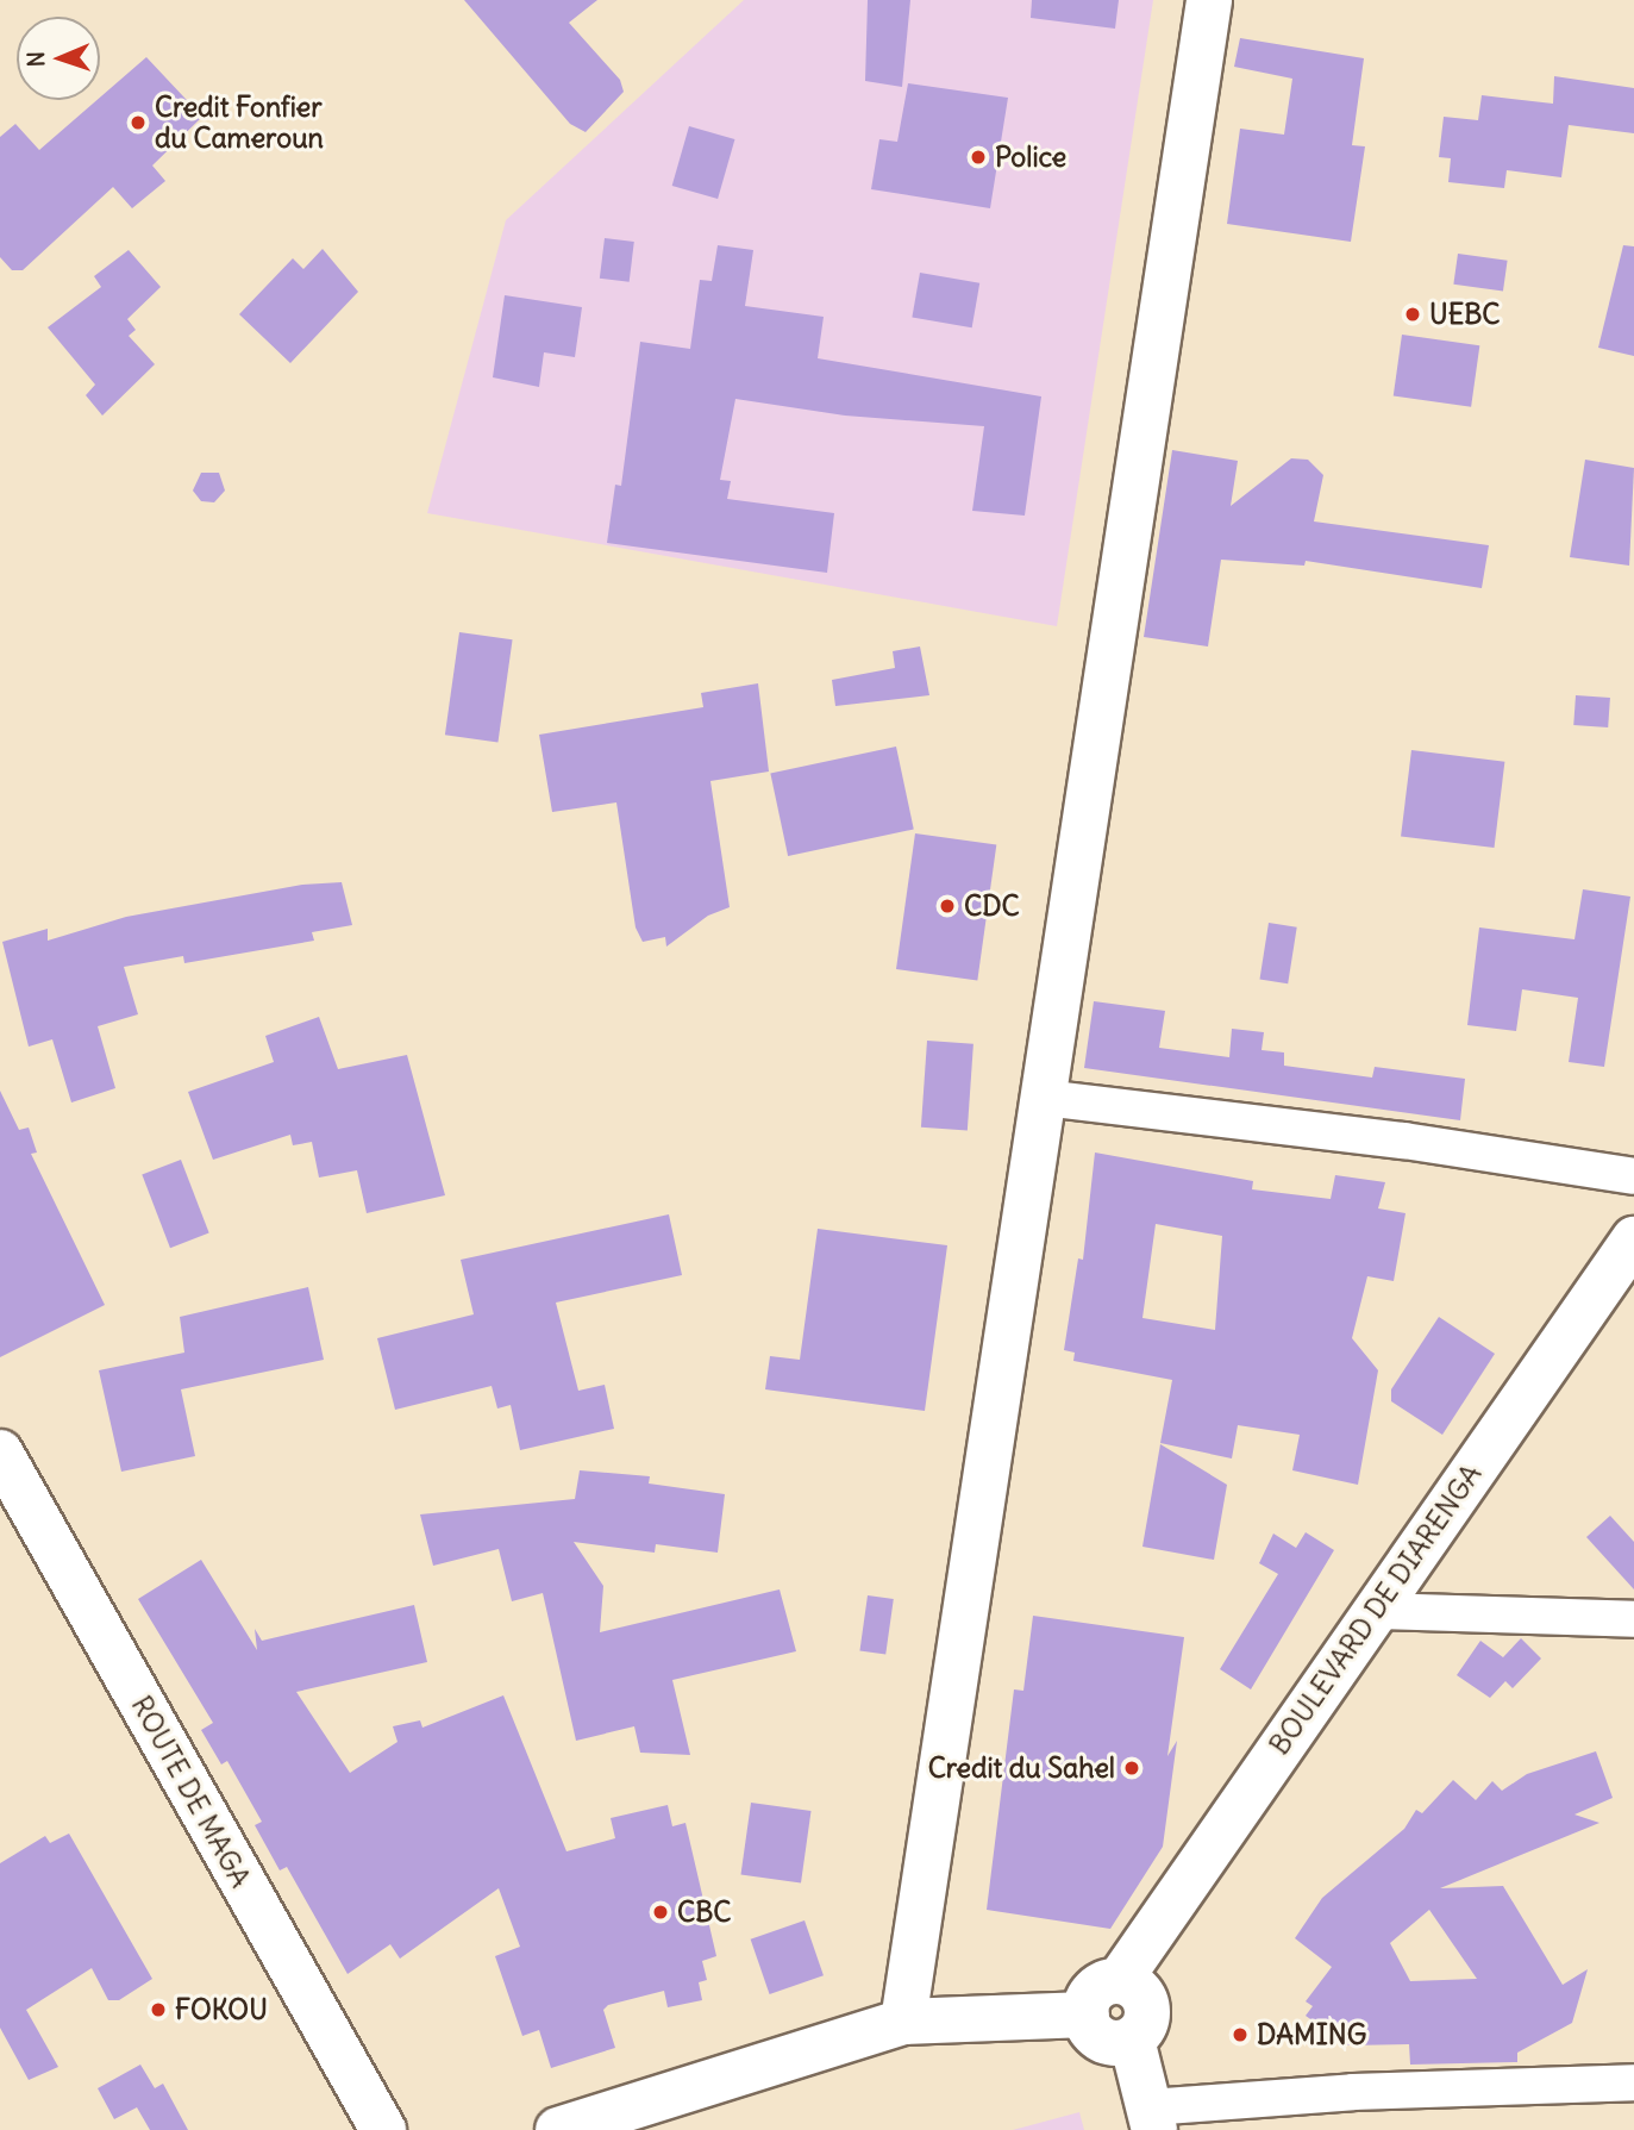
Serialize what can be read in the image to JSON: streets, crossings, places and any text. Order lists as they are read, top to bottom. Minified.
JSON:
{"streets":{"main road":["BOULEVARD DE DIARENGA","ROUTE DE MAGA"]},"places":["Credit Fonfier du Cameroun","Police","UEBC","CDC","Credit du Sahel","CBC","FOKOU","DAMING"],"north":"left"}
